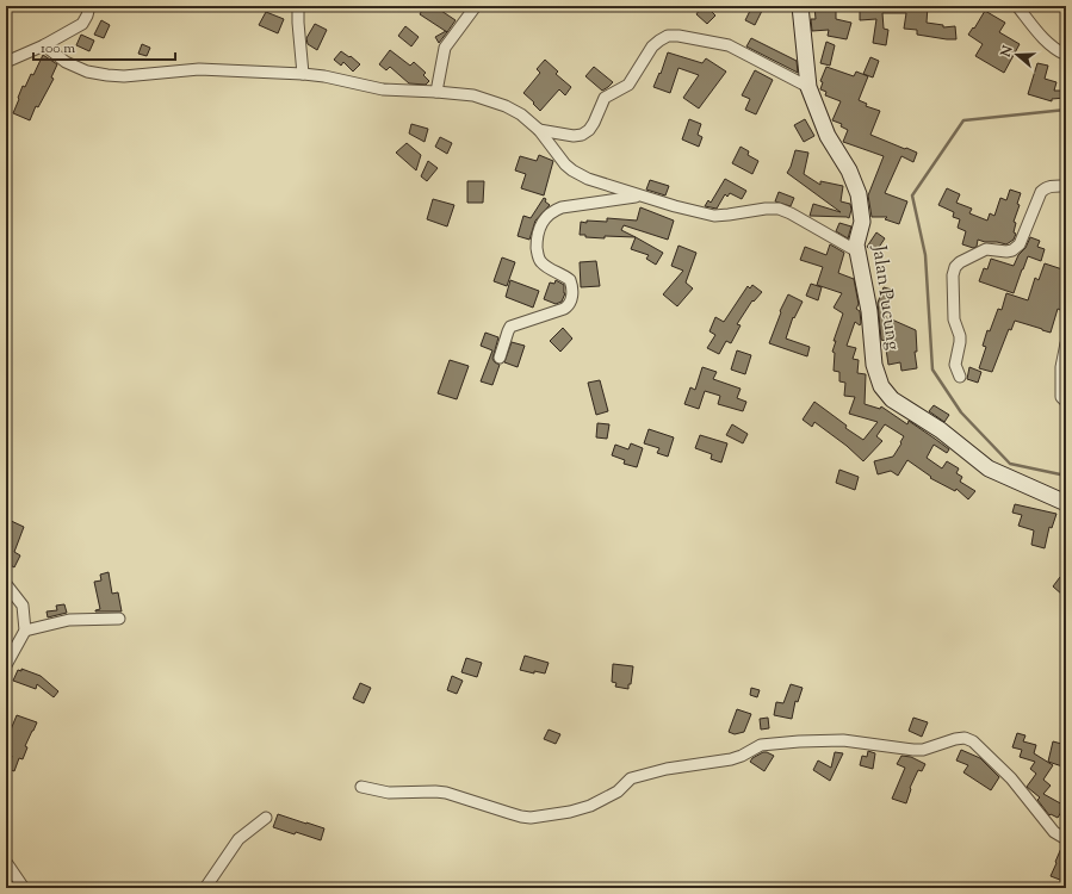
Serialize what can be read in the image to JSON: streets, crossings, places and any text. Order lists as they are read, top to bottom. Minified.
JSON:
{"streets":{"main road":["Jalan Pucung"]},"scale_bar":"100 m","north":"left"}
